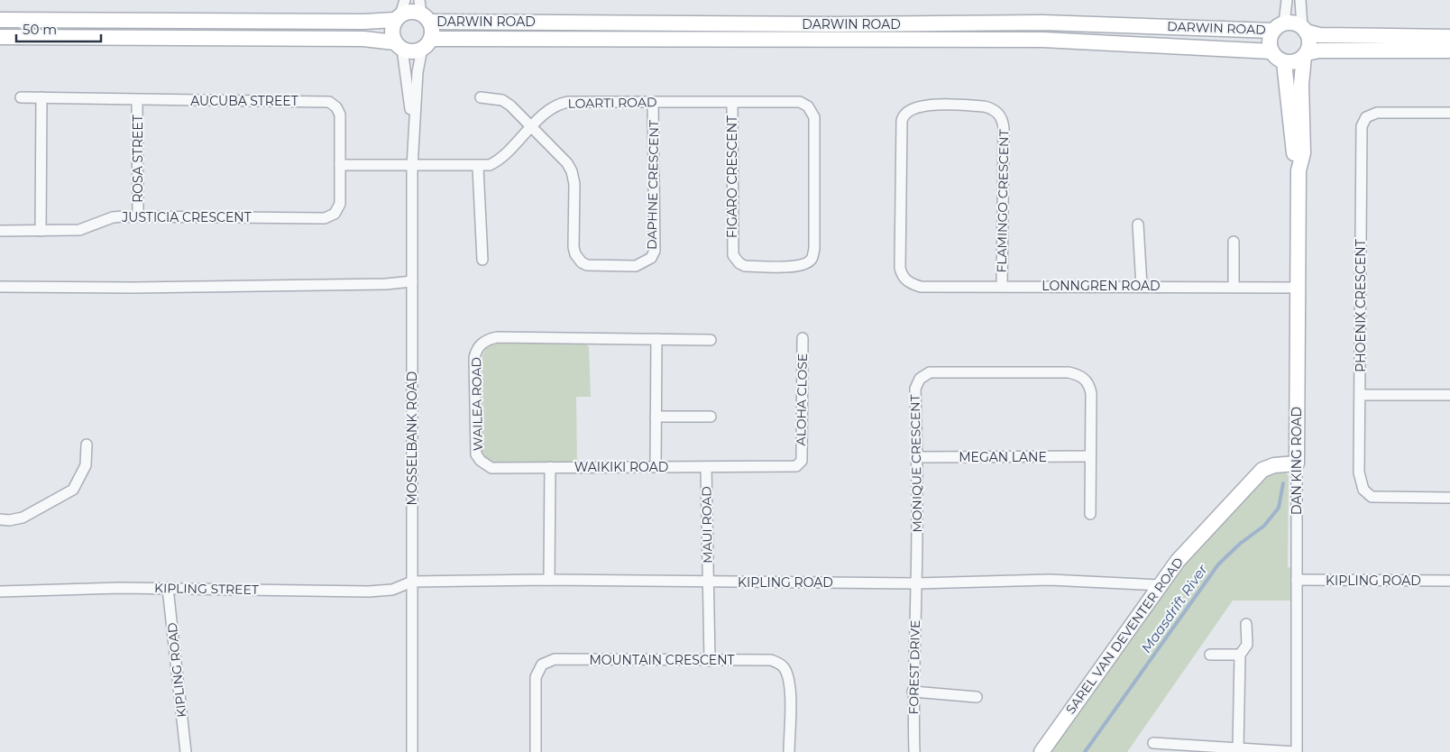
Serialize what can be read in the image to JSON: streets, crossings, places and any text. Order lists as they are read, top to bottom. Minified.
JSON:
{"streets":{"street":["DARWIN ROAD","AUCUBA STREET","LOARTI ROAD","ROSA STREET","FIGARO CRESCENT","DAPHNE CRESCENT","FLAMINGO CRESCENT","JUSTICIA CRESCENT","LONNGREN ROAD","PHOENIX CRESCENT","ALOHA CLOSE","WAILEA ROAD","MOSSELBANK ROAD","MEGAN LANE","DAN KING ROAD","MONIQUE CRESCENT","WAIKIKI ROAD","MAUI ROAD","KIPLING ROAD","KIPLING STREET","SAREL VAN DEVENTER ROAD","MOUNTAIN CRESCENT","FOREST DRIVE"]},"crossings":[["DARWIN ROAD","MOSSELBANK ROAD"],["DARWIN ROAD","DAN KING ROAD"],["AUCUBA STREET","ROSA STREET"],["AUCUBA STREET","JUSTICIA CRESCENT"],["LOARTI ROAD","FIGARO CRESCENT"],["LOARTI ROAD","DAPHNE CRESCENT"],["LOARTI ROAD","MOSSELBANK ROAD"],["ROSA STREET","JUSTICIA CRESCENT"],["FLAMINGO CRESCENT","LONNGREN ROAD"],["LONNGREN ROAD","DAN KING ROAD"],["ALOHA CLOSE","WAIKIKI ROAD"],["WAILEA ROAD","WAIKIKI ROAD"],["MOSSELBANK ROAD","KIPLING ROAD"],["MOSSELBANK ROAD","KIPLING STREET"],["MEGAN LANE","MONIQUE CRESCENT"],["DAN KING ROAD","KIPLING ROAD"],["DAN KING ROAD","SAREL VAN DEVENTER ROAD"],["MONIQUE CRESCENT","KIPLING ROAD"],["MONIQUE CRESCENT","FOREST DRIVE"],["WAIKIKI ROAD","MAUI ROAD"],["MAUI ROAD","KIPLING ROAD"],["MAUI ROAD","MOUNTAIN CRESCENT"],["KIPLING ROAD","KIPLING STREET"],["KIPLING ROAD","SAREL VAN DEVENTER ROAD"],["KIPLING ROAD","FOREST DRIVE"]],"water":["Maasdrift River"],"scale_bar":"50 m"}
